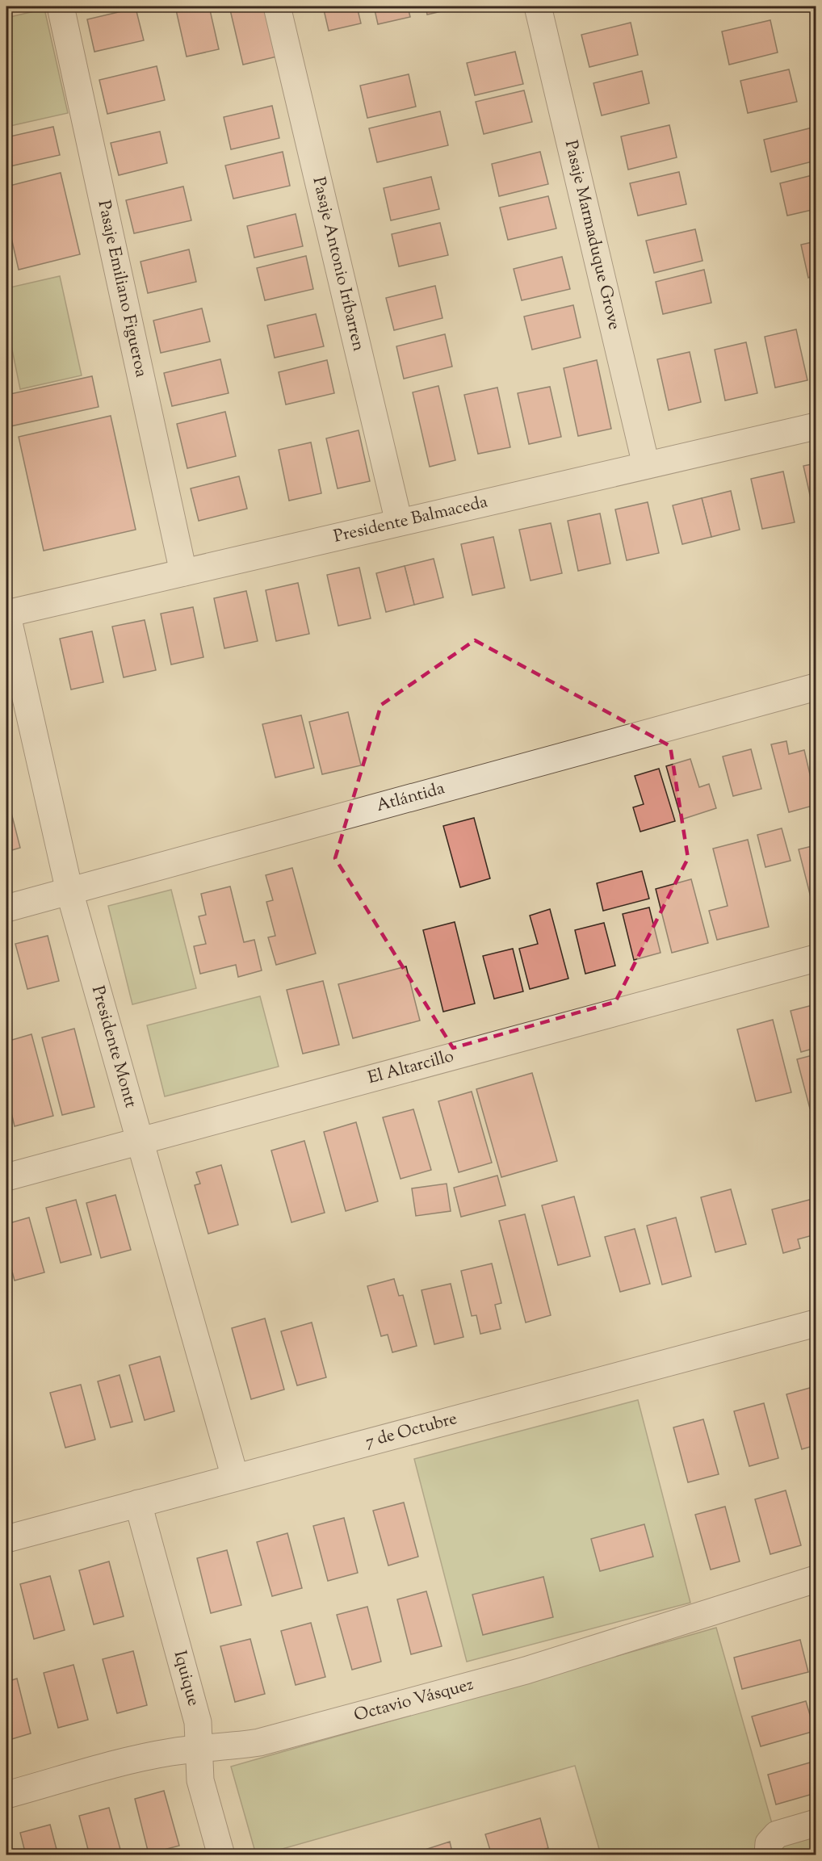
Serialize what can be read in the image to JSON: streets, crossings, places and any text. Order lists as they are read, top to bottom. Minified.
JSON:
{"streets":{"street":["Pasaje Marmaduque Grove","Pasaje Antonio Iríbarren","Pasaje Emiliano Figueroa","Presidente Balmaceda","Atlántida","Presidente Montt","El Altarcillo","7 de Octubre","Iquique","Octavio Vásquez"]},"crossings":[["Pasaje Marmaduque Grove","Presidente Balmaceda"],["Pasaje Antonio Iríbarren","Presidente Balmaceda"],["Pasaje Emiliano Figueroa","Presidente Balmaceda"],["Presidente Balmaceda","Presidente Montt"],["Atlántida","Presidente Montt"],["Presidente Montt","El Altarcillo"],["Presidente Montt","7 de Octubre"],["7 de Octubre","Iquique"],["Iquique","Octavio Vásquez"]]}
